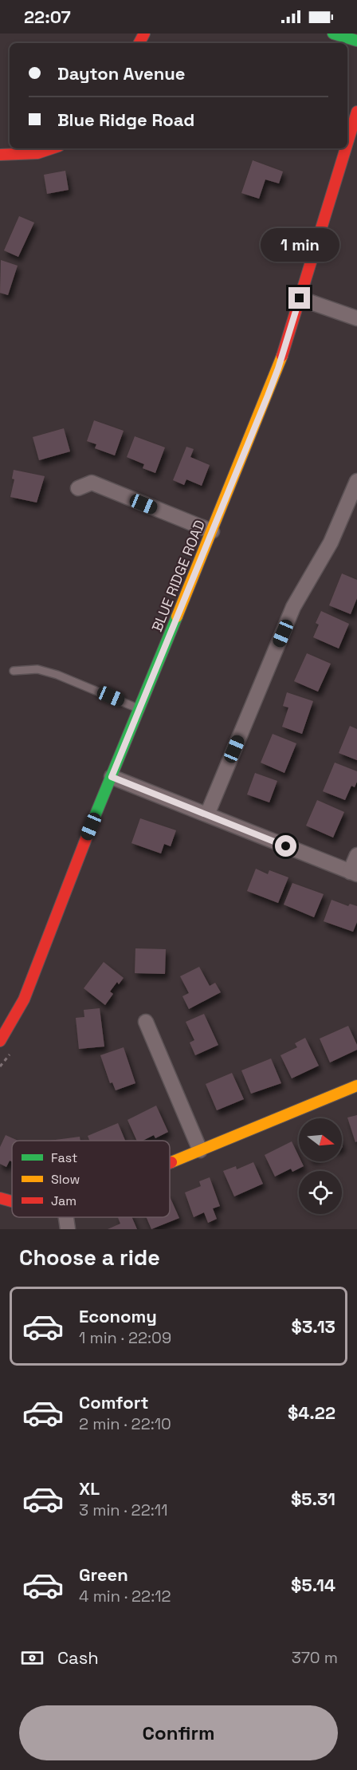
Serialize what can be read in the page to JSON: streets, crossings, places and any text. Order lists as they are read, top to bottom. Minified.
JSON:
{"streets":{"street":["BLUE RIDGE ROAD"]},"legend":["Fast","Slow","Jam"],"north":"right","page":{"status":"22:07","banner":["Dayton Avenue","Blue Ridge Road"],"bubble":"1 min","heading":"Choose a ride","list":[{"name":"Economy","note":"1 min · 22:09","value":"$3.13"},{"name":"Comfort","note":"2 min · 22:10","value":"$4.22"},{"name":"XL","note":"3 min · 22:11","value":"$5.31"},{"name":"Green","note":"4 min · 22:12","value":"$5.14"}],"pay":["Cash","370 m"],"buttons":"Confirm"}}
